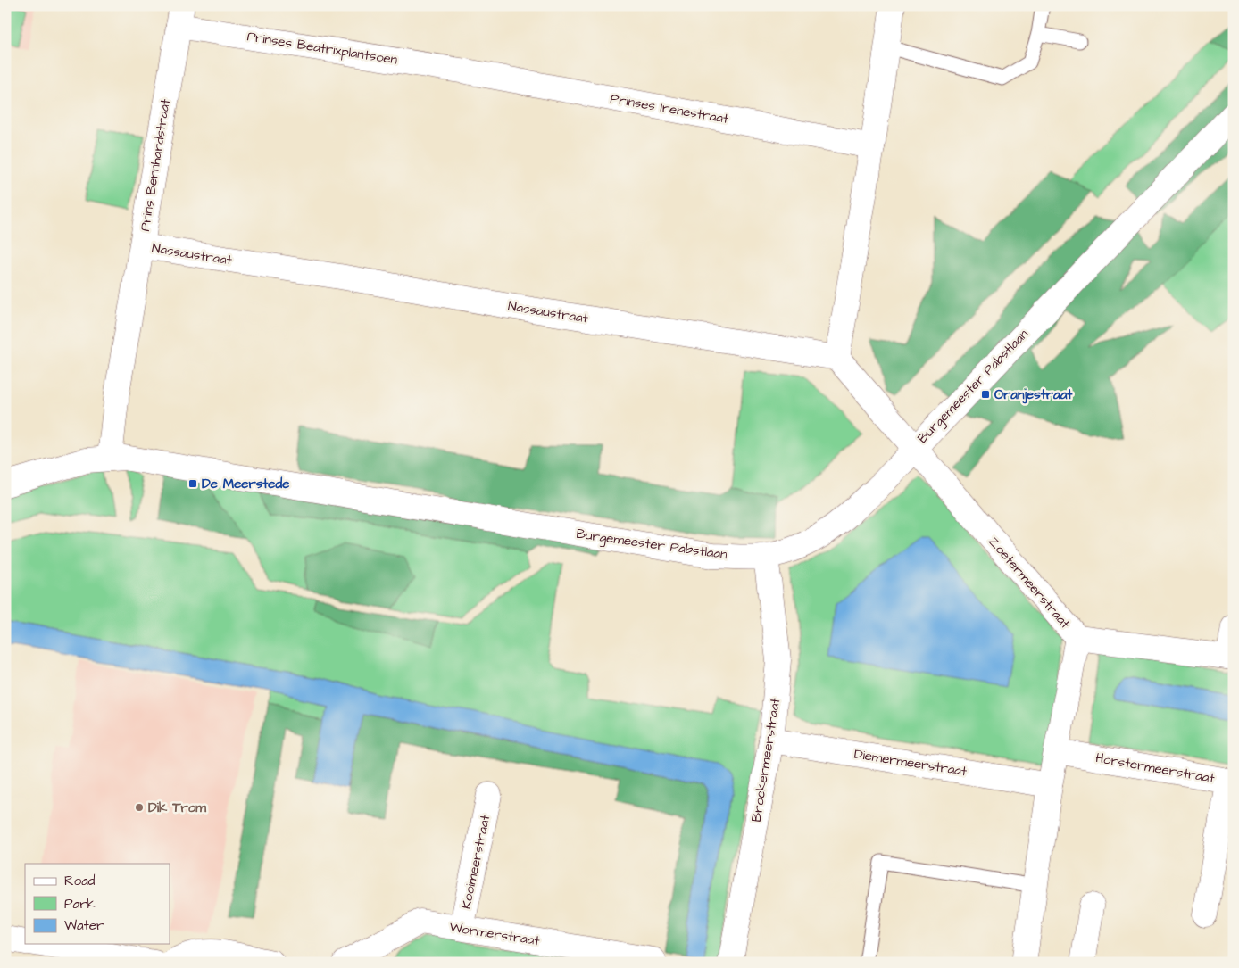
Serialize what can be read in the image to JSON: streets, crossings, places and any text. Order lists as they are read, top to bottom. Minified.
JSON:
{"streets":{"street":["Prinses Beatrixplantsoen","Prinses Irenestraat","Prins Bernhardstraat","Nassaustraat","Burgemeester Pabstlaan","Zoetermeerstraat","Broekermeerstraat","Diemermeerstraat","Horstermeerstraat","Kooimeerstraat","Wormerstraat"]},"crossings":[["Prinses Beatrixplantsoen","Prinses Irenestraat"],["Prinses Beatrixplantsoen","Prins Bernhardstraat"],["Prins Bernhardstraat","Nassaustraat"],["Prins Bernhardstraat","Burgemeester Pabstlaan"],["Burgemeester Pabstlaan","Zoetermeerstraat"],["Burgemeester Pabstlaan","Broekermeerstraat"],["Broekermeerstraat","Diemermeerstraat"],["Kooimeerstraat","Wormerstraat"]],"places":{"transit":["Oranjestraat","De Meerstede"],"other":["Dik Trom"]},"legend":["Road","Park","Water"]}
